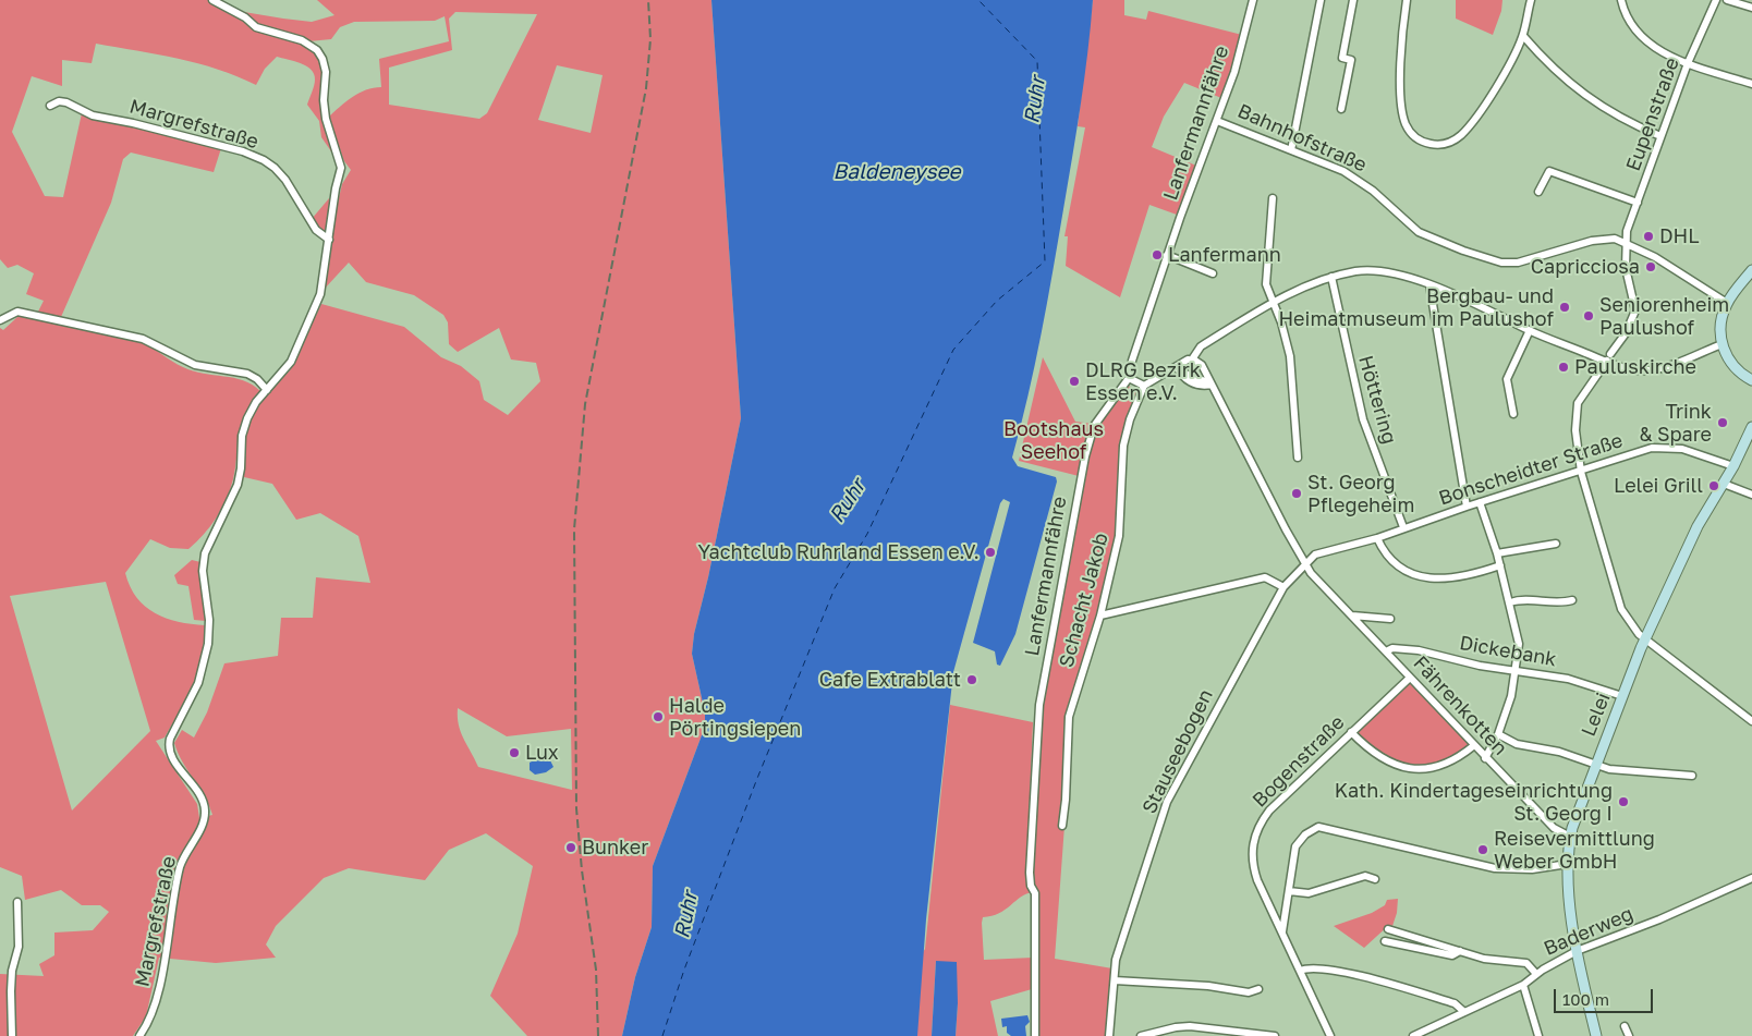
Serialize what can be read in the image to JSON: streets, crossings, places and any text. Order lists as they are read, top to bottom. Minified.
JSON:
{"streets":{"street":["Eupenstraße","Lanfermannfähre","Margrefstraße","Bahnhofstraße","Höttering","Bonscheidter Straße","Schacht Jakob","Dickebank","Fährenkotten","Lelei","Stauseebogen","Bogenstraße","Baderweg"]},"crossings":[["Eupenstraße","Bahnhofstraße"],["Lanfermannfähre","Bahnhofstraße"],["Höttering","Bonscheidter Straße"],["Bonscheidter Straße","Fährenkotten"],["Bonscheidter Straße","Lelei"],["Bonscheidter Straße","Stauseebogen"],["Dickebank","Fährenkotten"],["Dickebank","Lelei"],["Fährenkotten","Lelei"],["Fährenkotten","Bogenstraße"],["Lelei","Baderweg"]],"water":["Ruhr","Baldeneysee"],"parks":["Bootshaus Seehof"],"places":["DHL","Lanfermann","Capricciosa","Bergbau- und Heimatmuseum im Paulushof","Seniorenheim Paulushof","Pauluskirche","DLRG Bezirk Essen e.V.","Trink & Spare","Lelei Grill","St. Georg Pflegeheim","Yachtclub Ruhrland Essen e.V.","Cafe Extrablatt","Halde Pörtingsiepen","Lux","Kath. Kindertageseinrichtung St. Georg I","Bunker","Reisevermittlung Weber GmbH"],"scale_bar":"100 m"}
